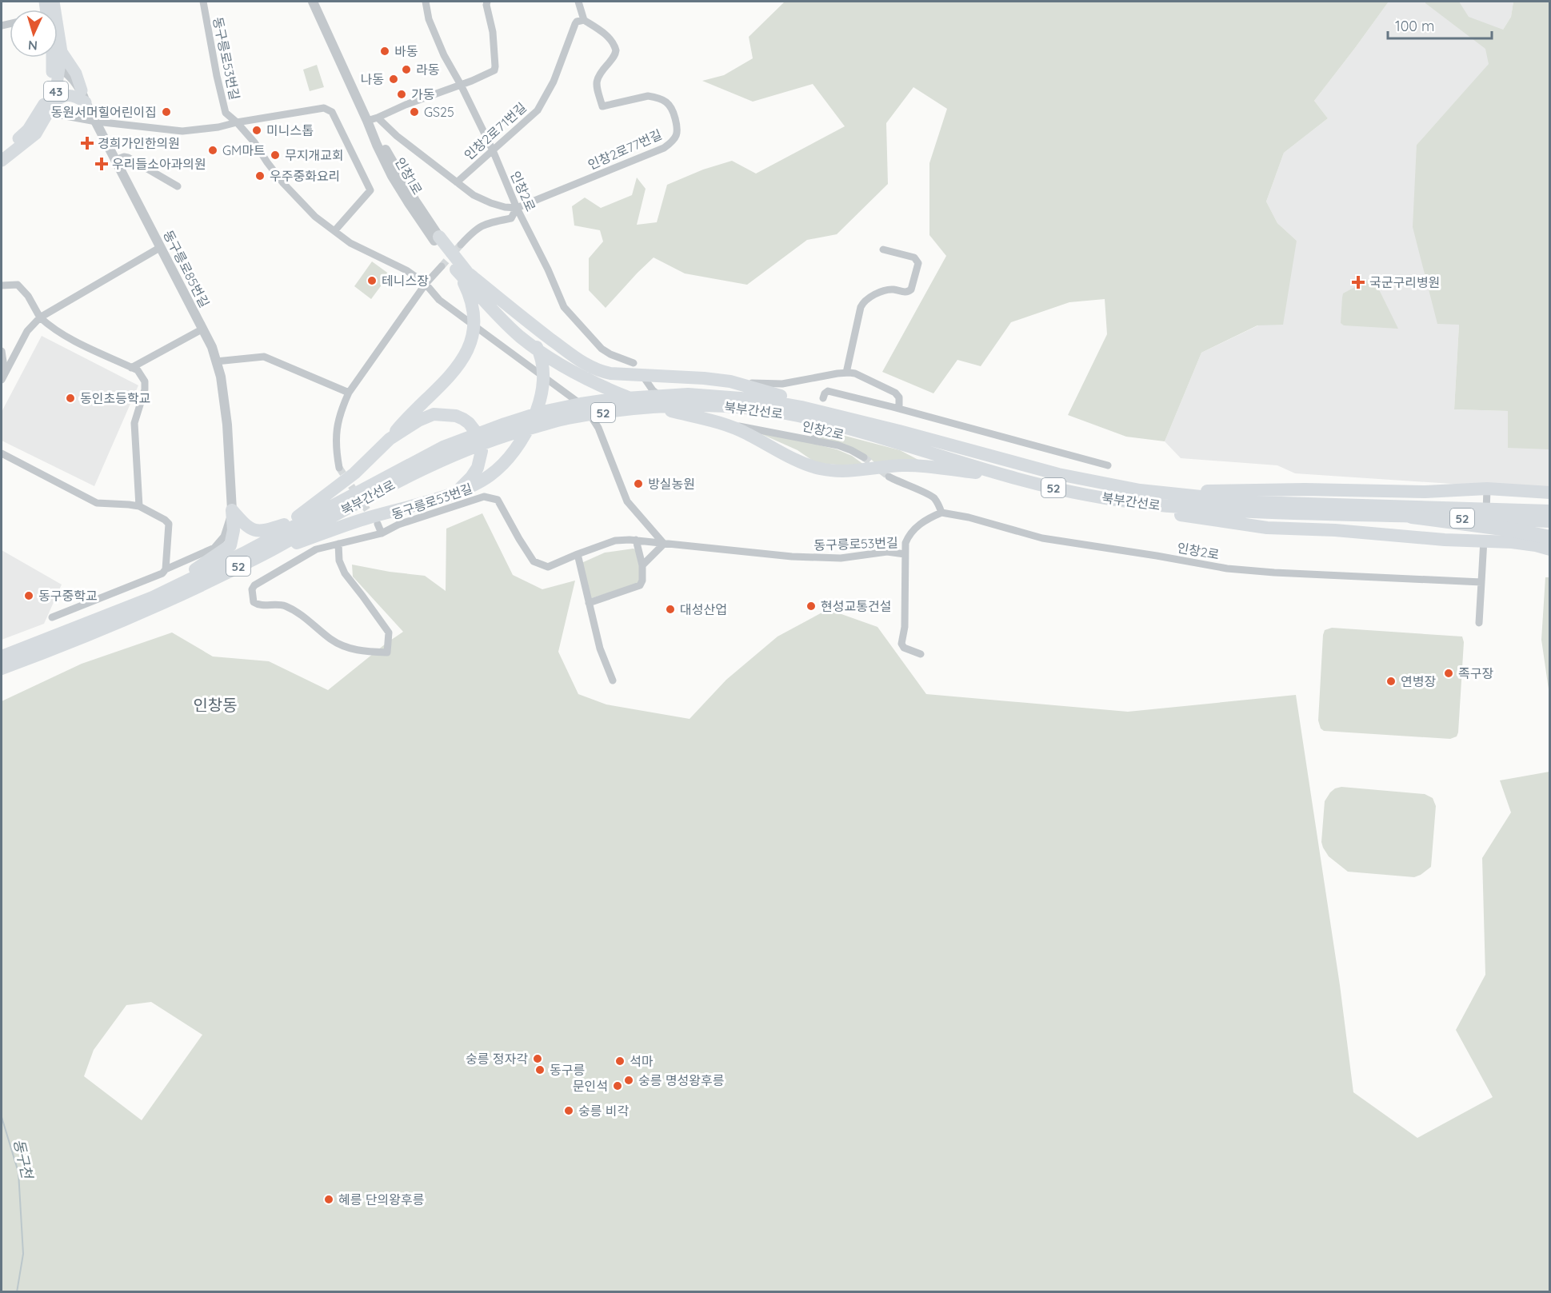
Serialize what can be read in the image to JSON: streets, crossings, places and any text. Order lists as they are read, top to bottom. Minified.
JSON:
{"streets":{"highway":["북부간선로","52"],"main road":["43"],"street":["동구릉로53번길","인창2로71번길","인창2로77번길","인창1로","인창2로","동구릉로85번길"]},"crossings":[["43","동구릉로85번길"],["인창2로71번길","인창2로77번길"],["인창2로71번길","인창2로"],["인창2로77번길","인창2로"]],"districts":["인창동"],"water":["동구천"],"places":{"other":["바동","라동","나동","가동","동원서머힐어린이집","GS25","미니스톱","GM마트","무지개교회","우주중화요리","테니스장","동인초등학교","방실농원","동구중학교","현성교통건설","대성산업","족구장","연병장","숭릉 정자각","석마","동구릉","숭릉 명성왕후릉","문인석","숭릉 비각","혜릉 단의왕후릉"],"health":["경희가인한의원","우리들소아과의원","국군구리병원"]},"scale_bar":"100 m","north":"bottom"}
